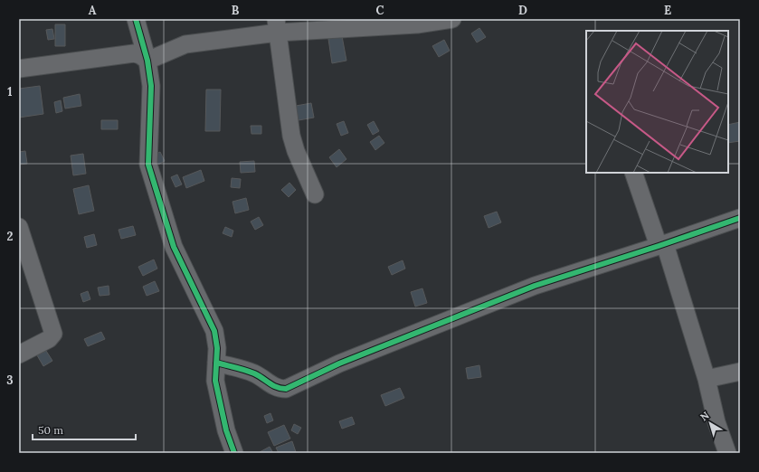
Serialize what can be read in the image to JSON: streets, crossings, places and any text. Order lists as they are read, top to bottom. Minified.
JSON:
{"scale_bar":"50 m","north":"top left","grid":{"columns":["A","B","C","D","E"],"rows":["1","2","3"]}}
